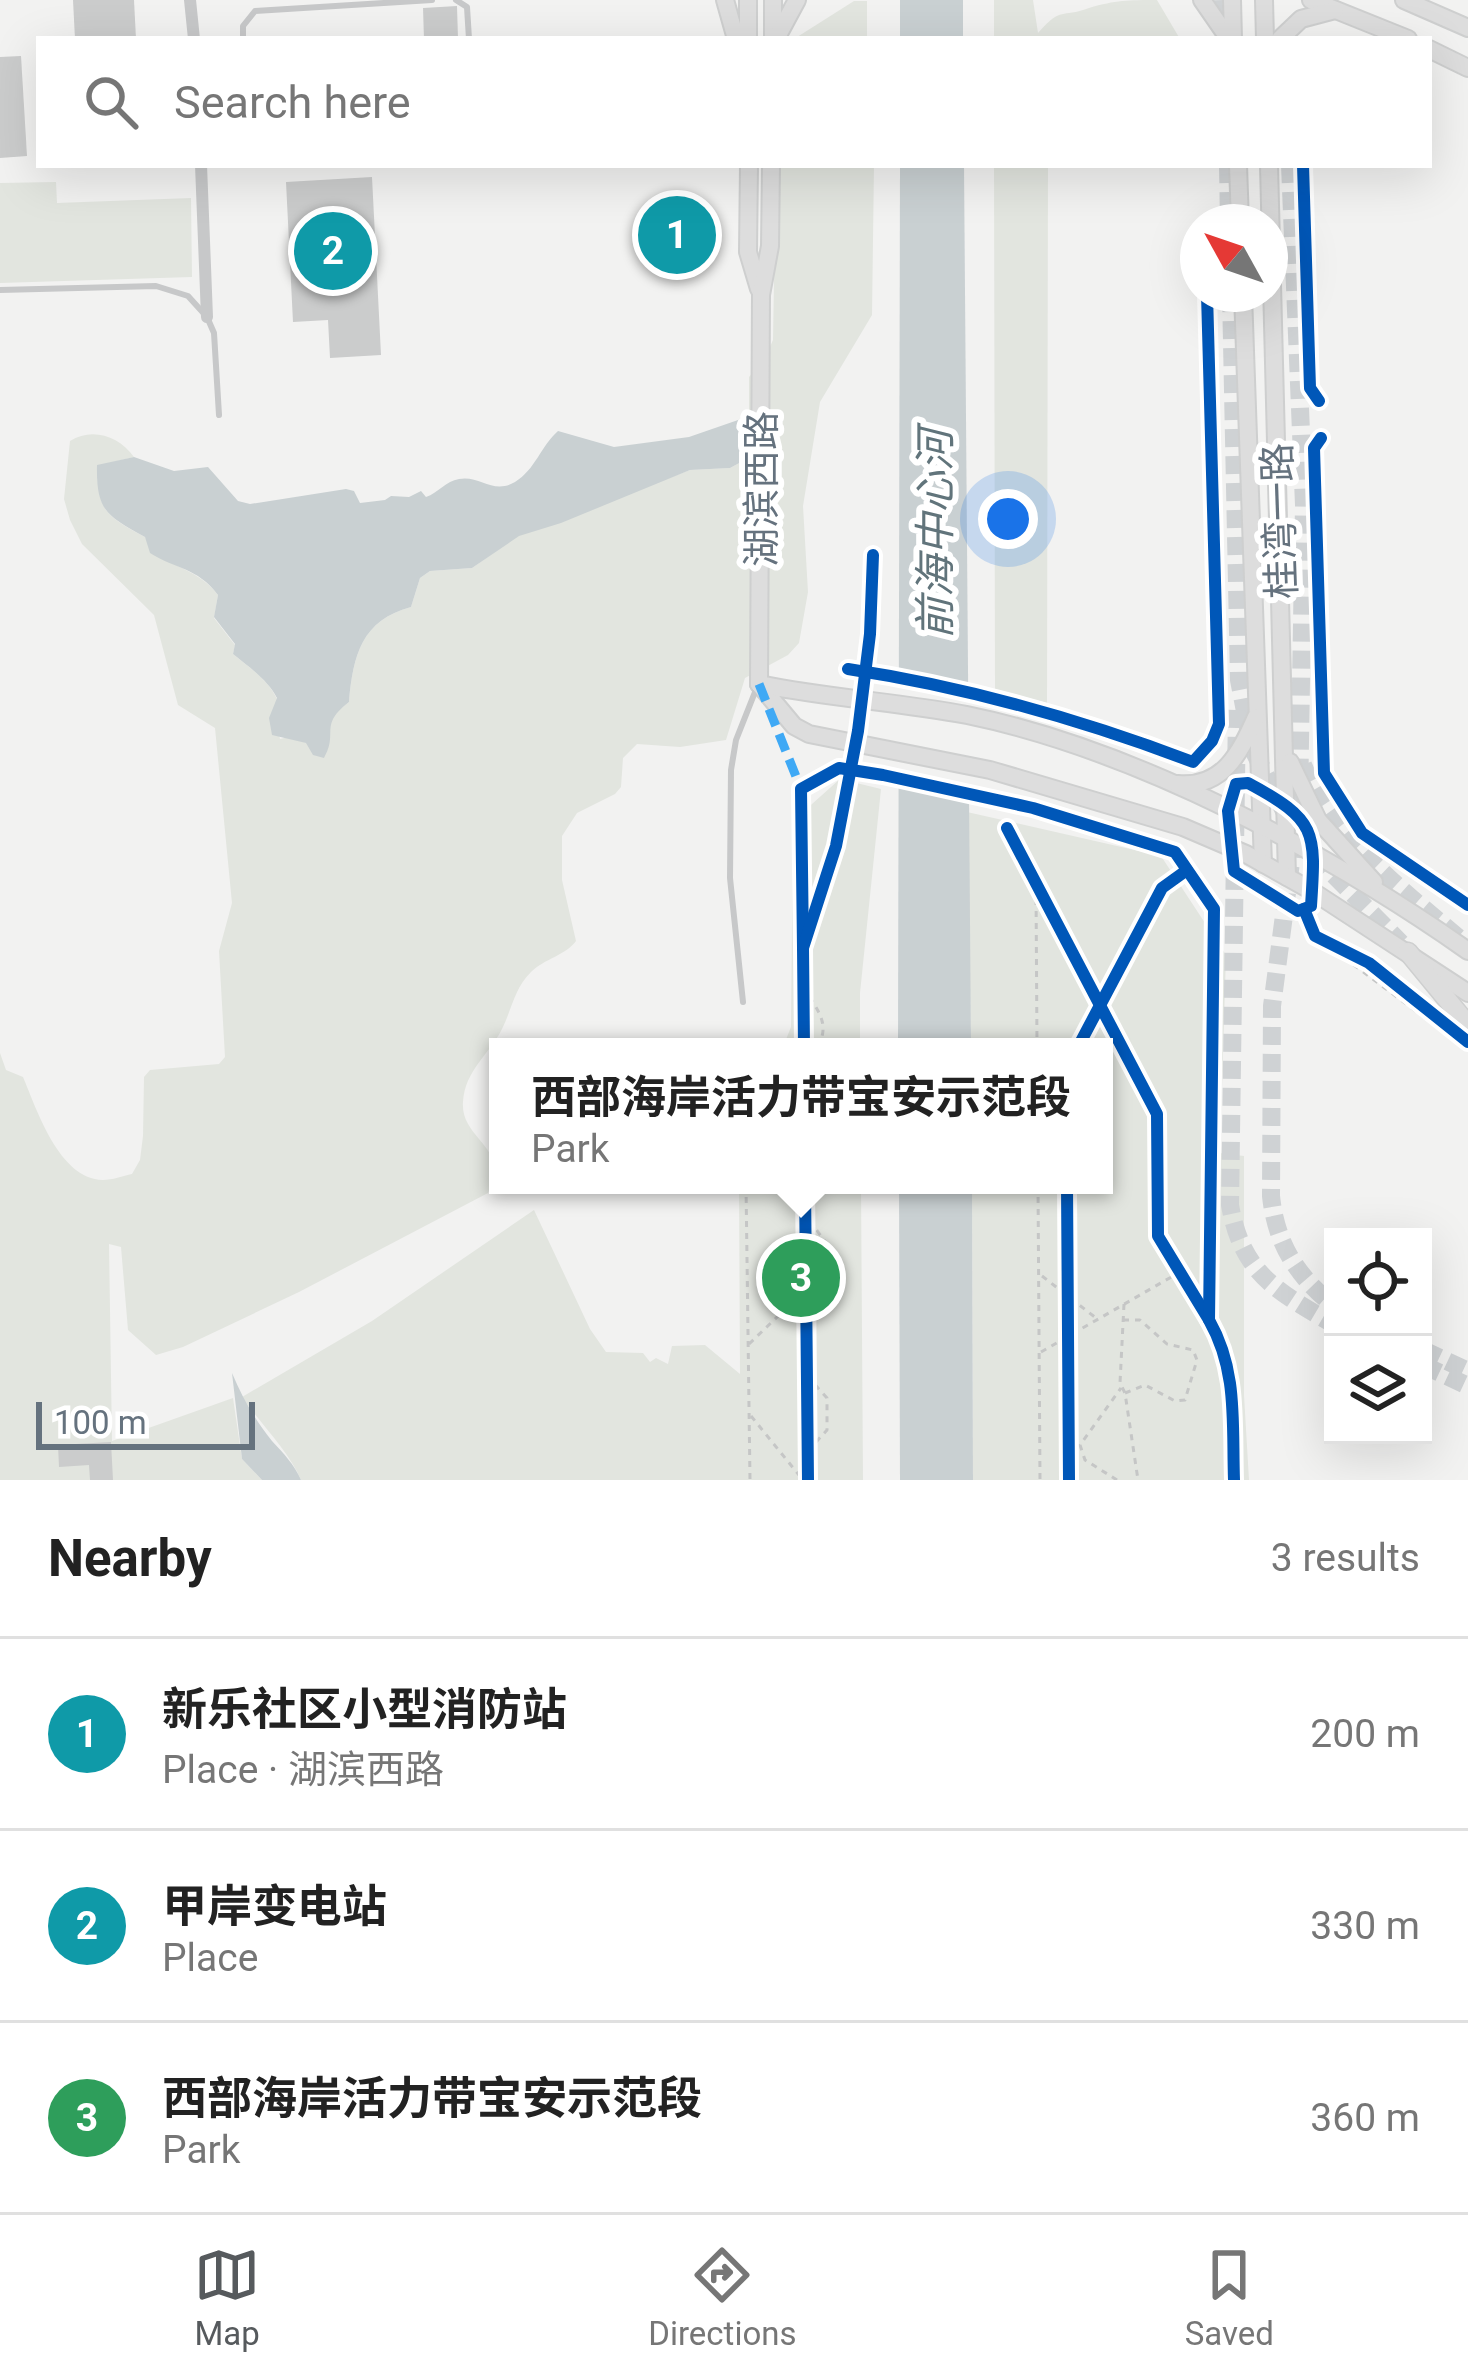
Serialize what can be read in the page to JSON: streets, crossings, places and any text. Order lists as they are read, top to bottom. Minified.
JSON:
{"streets":{"main road":["湖滨西路","桂湾一路"]},"water":["前海中心河"],"scale_bar":"100 m","north":"top left","page":{"search":"Search here","pins":["1","2","3"],"popup":["西部海岸活力带宝安示范段","Park"],"scale":"100 m","heading":["Nearby","3 results"],"list":[{"mark":"1","name":"新乐社区小型消防站","note":"Place · 湖滨西路","value":"200 m"},{"mark":"2","name":"甲岸变电站","note":"Place","value":"330 m"},{"mark":"3","name":"西部海岸活力带宝安示范段","note":"Park","value":"360 m"}],"nav":["Map","Directions","Saved"]}}
